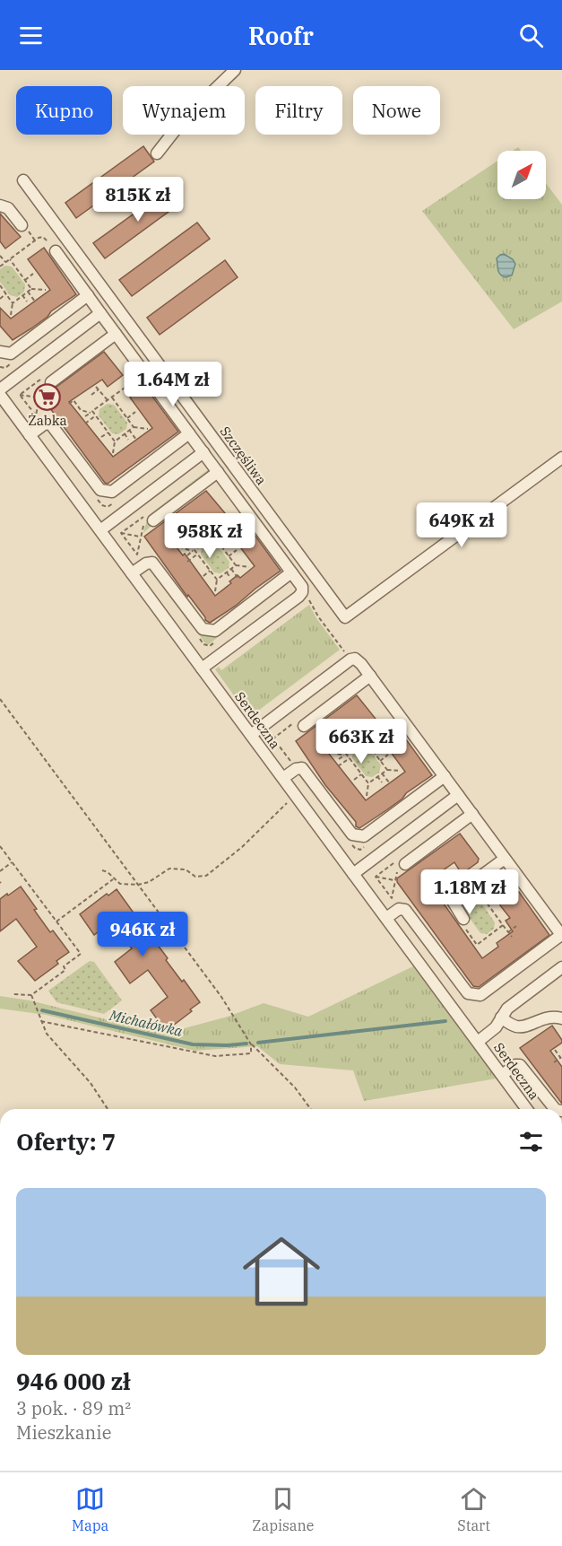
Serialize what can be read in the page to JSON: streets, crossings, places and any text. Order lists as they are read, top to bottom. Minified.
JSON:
{"streets":{"street":["Szczęśliwa","Serdeczna"]},"water":["Michałówka"],"places":{"supermarket":["Żabka"]},"north":"top right","page":{"header":"Roofr","chip":["Kupno","Wynajem","Filtry","Nowe"],"price":["815K zł","1.64M zł","649K zł","958K zł","663K zł","1.18M zł","946K zł"],"heading":"Oferty: 7","list":[{"name":"946 000 zł","note":"3 pok. · 89 m² · Mieszkanie"}],"tabs":["Mapa","Zapisane","Start"]}}
